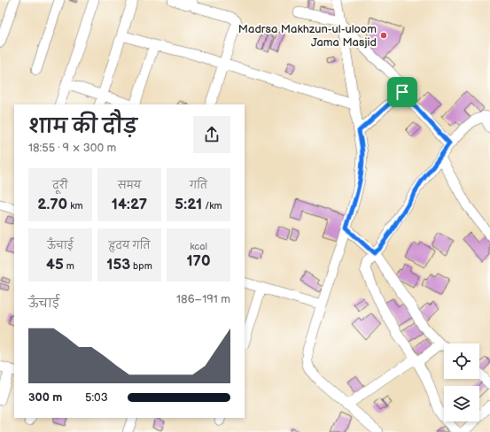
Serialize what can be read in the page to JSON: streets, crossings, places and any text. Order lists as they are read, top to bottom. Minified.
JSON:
{"places":["Madrsa Makhzun-ul-uloom Jama Masjid"],"page":{"heading":["शाम की दौड़","18:55 · 9 × 300 m"],"stats":[["दूरी","2.70 km"],["समय","14:27"],["गति","5:21 /km"],["ऊँचाई","45 m"],["हृदय गति","153 bpm"],["kcal","170"]],"chart":["ऊँचाई","186–191 m"],"list":[{"name":"300 m","note":"5:03"}]}}
